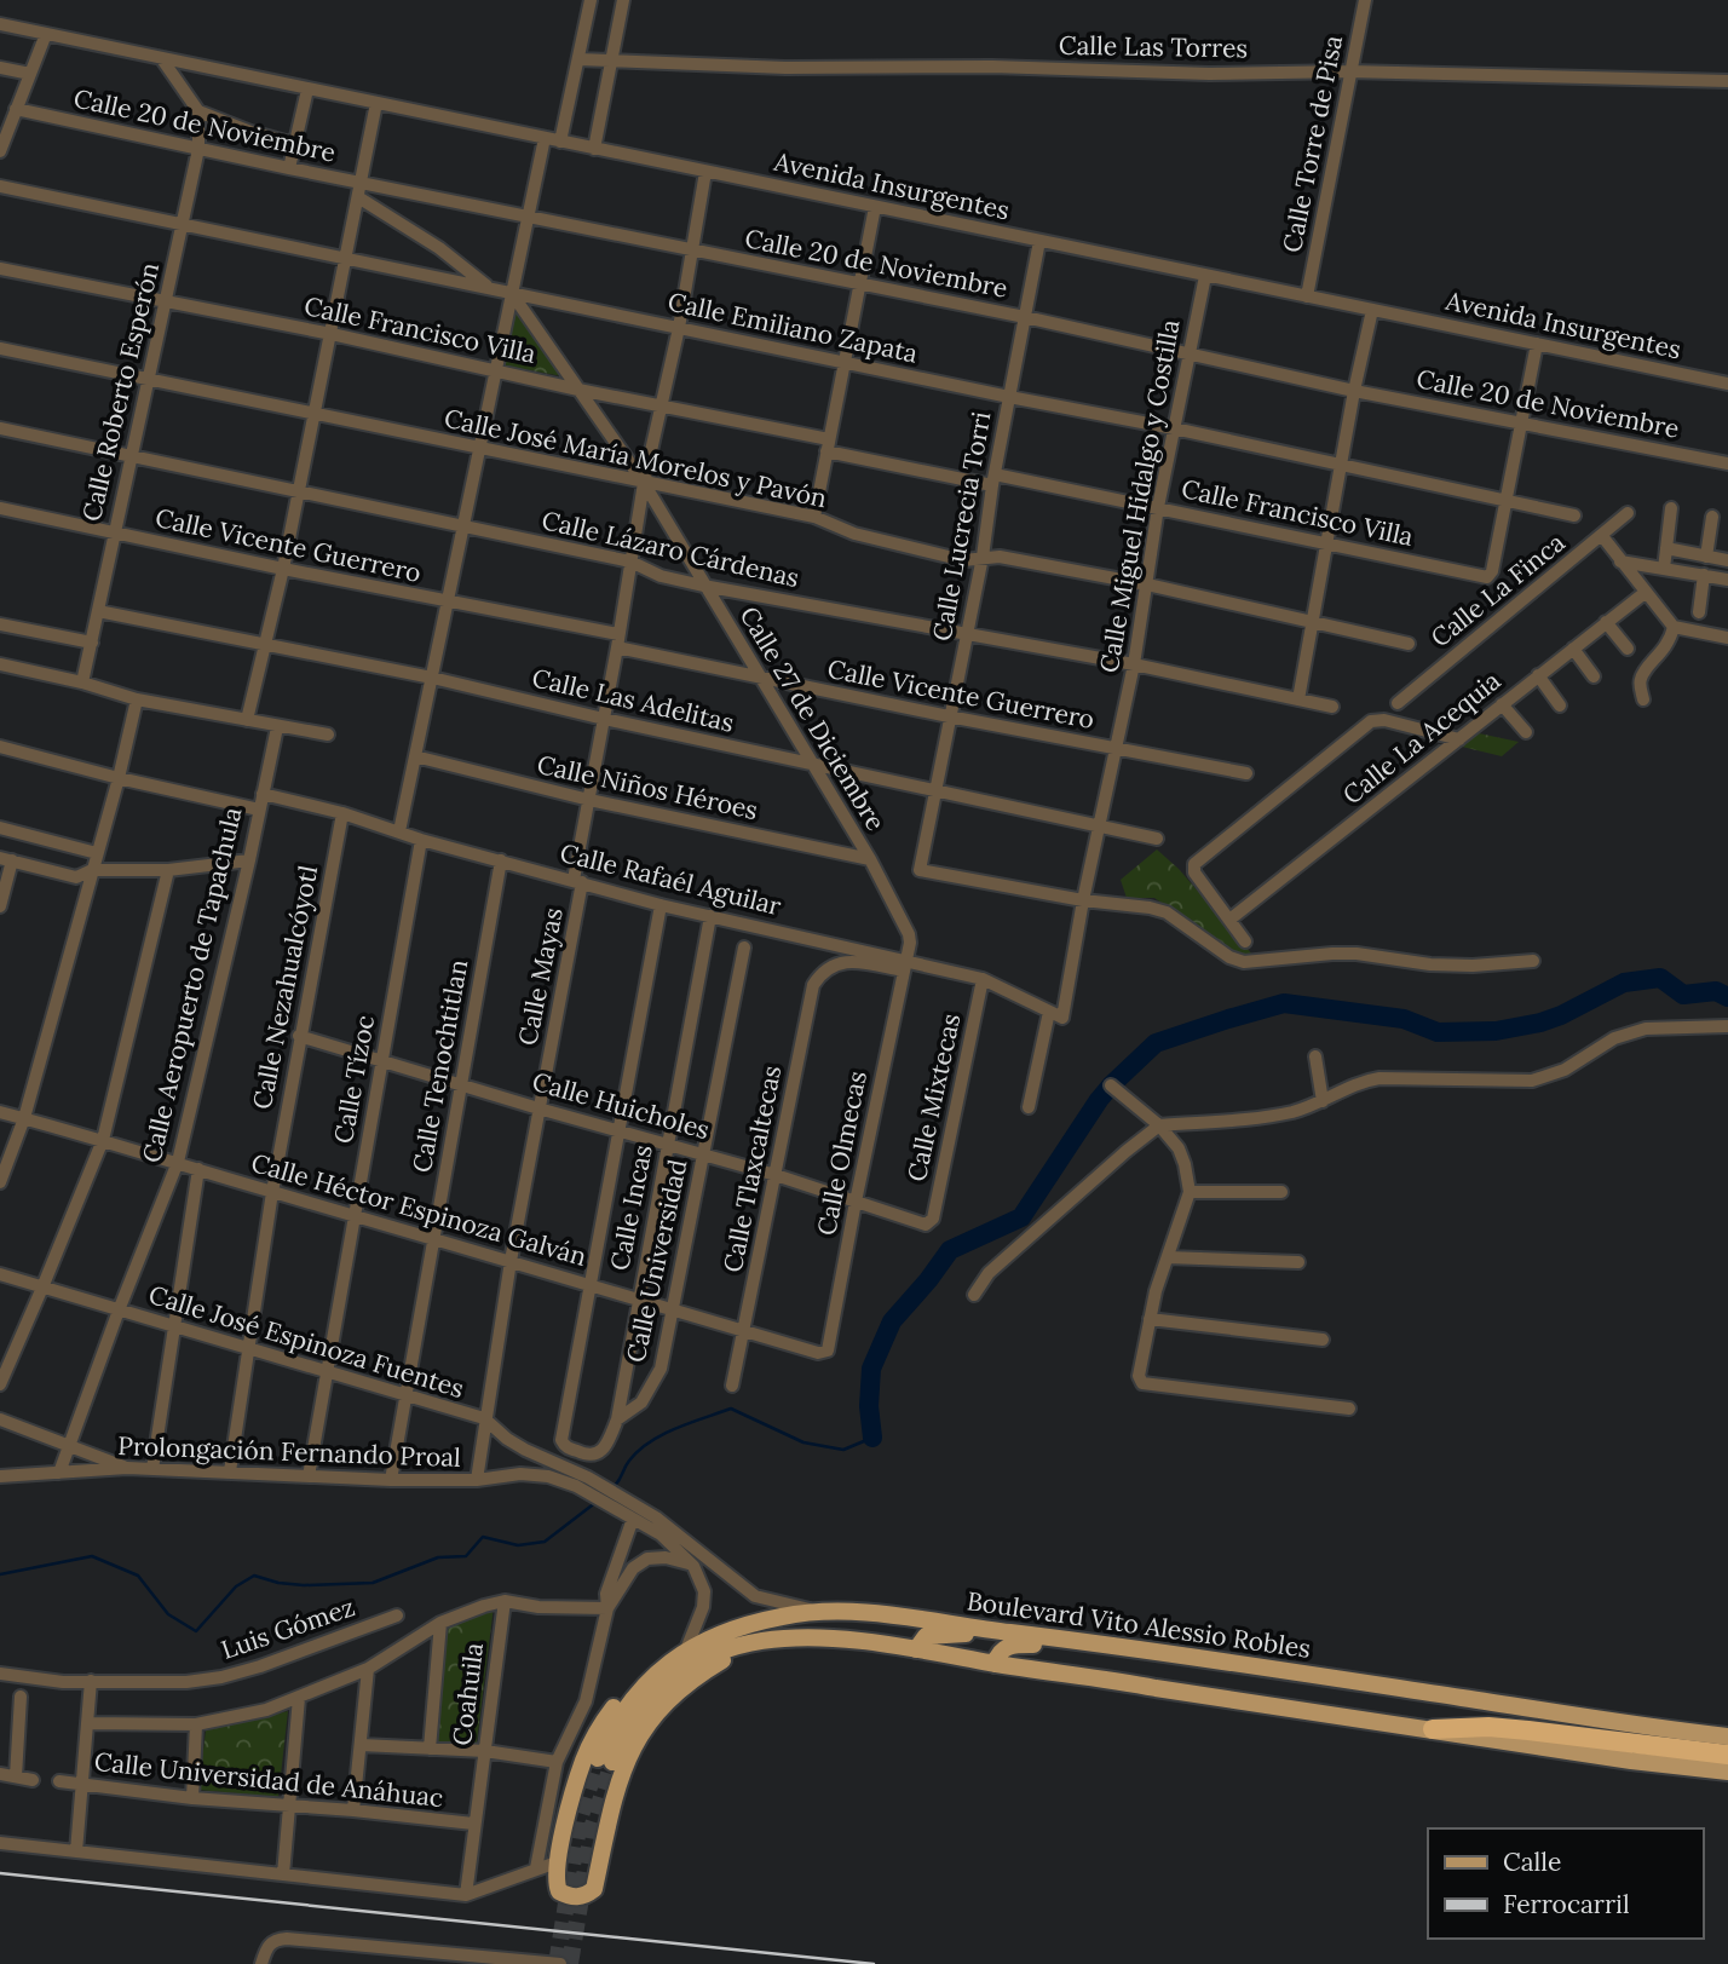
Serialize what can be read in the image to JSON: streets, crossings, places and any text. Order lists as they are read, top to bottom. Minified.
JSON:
{"streets":{"main road":["Boulevard Vito Alessio Robles"],"street":["Calle Las Torres","Calle 20 de Noviembre","Calle Torre de Pisa","Avenida Insurgentes","Calle Emiliano Zapata","Calle Francisco Villa","Calle Roberto Esperón","Calle José María Morelos y Pavón","Calle Miguel Hidalgo y Costilla","Calle Lucrecia Torri","Calle Vicente Guerrero","Calle Lázaro Cárdenas","Calle La Finca","Calle Las Adelitas","Calle 27 de Diciembre","Calle La Acequia","Calle Niños Héroes","Calle Rafaél Aguilar","Calle Mayas","Calle Aeropuerto de Tapachula","Calle Nezahualcóyotl","Calle Tenochtitlan","Calle Tízoc","Calle Mixtecas","Calle Huicholes","Calle Olmecas","Calle Tlaxcaltecas","Calle Incas","Calle Héctor Espinoza Galván","Calle Universidad","Calle José Espinoza Fuentes","Prolongación Fernando Proal","Luis Gómez","Coahuila","Calle Universidad de Anáhuac"]},"crossings":[["Calle Las Torres","Calle Torre de Pisa"],["Calle 20 de Noviembre","Calle Roberto Esperón"],["Calle 20 de Noviembre","Calle Miguel Hidalgo y Costilla"],["Calle 20 de Noviembre","Calle Lucrecia Torri"],["Calle 20 de Noviembre","Calle Mayas"],["Calle Torre de Pisa","Avenida Insurgentes"],["Avenida Insurgentes","Calle Miguel Hidalgo y Costilla"],["Avenida Insurgentes","Calle Lucrecia Torri"],["Avenida Insurgentes","Calle Mayas"],["Calle Emiliano Zapata","Calle Francisco Villa"],["Calle Emiliano Zapata","Calle Roberto Esperón"],["Calle Emiliano Zapata","Calle Miguel Hidalgo y Costilla"],["Calle Emiliano Zapata","Calle Lucrecia Torri"],["Calle Emiliano Zapata","Calle 27 de Diciembre"],["Calle Emiliano Zapata","Calle Mayas"],["Calle Francisco Villa","Calle Roberto Esperón"],["Calle Francisco Villa","Calle Miguel Hidalgo y Costilla"],["Calle Francisco Villa","Calle Lucrecia Torri"],["Calle Francisco Villa","Calle 27 de Diciembre"],["Calle Francisco Villa","Calle Mayas"],["Calle Roberto Esperón","Calle José María Morelos y Pavón"],["Calle Roberto Esperón","Calle Vicente Guerrero"],["Calle Roberto Esperón","Calle Lázaro Cárdenas"],["Calle Roberto Esperón","Calle Las Adelitas"],["Calle José María Morelos y Pavón","Calle Miguel Hidalgo y Costilla"],["Calle José María Morelos y Pavón","Calle Lucrecia Torri"],["Calle José María Morelos y Pavón","Calle 27 de Diciembre"],["Calle José María Morelos y Pavón","Calle Mayas"],["Calle Miguel Hidalgo y Costilla","Calle Lucrecia Torri"],["Calle Miguel Hidalgo y Costilla","Calle Vicente Guerrero"],["Calle Miguel Hidalgo y Costilla","Calle Lázaro Cárdenas"],["Calle Miguel Hidalgo y Costilla","Calle Las Adelitas"],["Calle Miguel Hidalgo y Costilla","Calle Rafaél Aguilar"],["Calle Lucrecia Torri","Calle Vicente Guerrero"],["Calle Lucrecia Torri","Calle Lázaro Cárdenas"],["Calle Lucrecia Torri","Calle Las Adelitas"],["Calle Vicente Guerrero","Calle 27 de Diciembre"],["Calle Vicente Guerrero","Calle Mayas"],["Calle Lázaro Cárdenas","Calle 27 de Diciembre"],["Calle Lázaro Cárdenas","Calle Mayas"],["Calle Las Adelitas","Calle 27 de Diciembre"],["Calle Las Adelitas","Calle Mayas"],["Calle 27 de Diciembre","Calle Niños Héroes"],["Calle 27 de Diciembre","Calle Rafaél Aguilar"],["Calle 27 de Diciembre","Calle Mayas"],["Calle 27 de Diciembre","Calle Olmecas"],["Calle 27 de Diciembre","Calle Tlaxcaltecas"],["Calle Niños Héroes","Calle Mayas"],["Calle Rafaél Aguilar","Calle Mayas"],["Calle Rafaél Aguilar","Calle Aeropuerto de Tapachula"],["Calle Rafaél Aguilar","Calle Nezahualcóyotl"],["Calle Rafaél Aguilar","Calle Tenochtitlan"],["Calle Rafaél Aguilar","Calle Tízoc"],["Calle Rafaél Aguilar","Calle Mixtecas"],["Calle Rafaél Aguilar","Calle Olmecas"],["Calle Rafaél Aguilar","Calle Tlaxcaltecas"],["Calle Rafaél Aguilar","Calle Incas"],["Calle Mayas","Calle Huicholes"],["Calle Mayas","Calle Héctor Espinoza Galván"],["Calle Mayas","Calle José Espinoza Fuentes"],["Calle Mayas","Prolongación Fernando Proal"],["Calle Aeropuerto de Tapachula","Calle Héctor Espinoza Galván"],["Calle Aeropuerto de Tapachula","Calle José Espinoza Fuentes"],["Calle Aeropuerto de Tapachula","Prolongación Fernando Proal"],["Calle Nezahualcóyotl","Calle Huicholes"],["Calle Nezahualcóyotl","Calle Héctor Espinoza Galván"],["Calle Nezahualcóyotl","Calle José Espinoza Fuentes"],["Calle Nezahualcóyotl","Prolongación Fernando Proal"],["Calle Tenochtitlan","Calle Huicholes"],["Calle Tenochtitlan","Calle Héctor Espinoza Galván"],["Calle Tenochtitlan","Calle José Espinoza Fuentes"],["Calle Tenochtitlan","Prolongación Fernando Proal"],["Calle Tízoc","Calle Huicholes"],["Calle Tízoc","Calle Héctor Espinoza Galván"],["Calle Tízoc","Calle José Espinoza Fuentes"],["Calle Tízoc","Prolongación Fernando Proal"],["Calle Mixtecas","Calle Huicholes"],["Calle Huicholes","Calle Olmecas"],["Calle Huicholes","Calle Tlaxcaltecas"],["Calle Huicholes","Calle Incas"],["Calle Huicholes","Calle Universidad"],["Calle Olmecas","Calle Tlaxcaltecas"],["Calle Olmecas","Calle Héctor Espinoza Galván"],["Calle Tlaxcaltecas","Calle Héctor Espinoza Galván"],["Calle Incas","Calle Héctor Espinoza Galván"],["Calle Incas","Calle Universidad"],["Calle Héctor Espinoza Galván","Calle Universidad"],["Calle José Espinoza Fuentes","Prolongación Fernando Proal"],["Coahuila","Calle Universidad de Anáhuac"]],"legend":["Calle","Ferrocarril"]}
